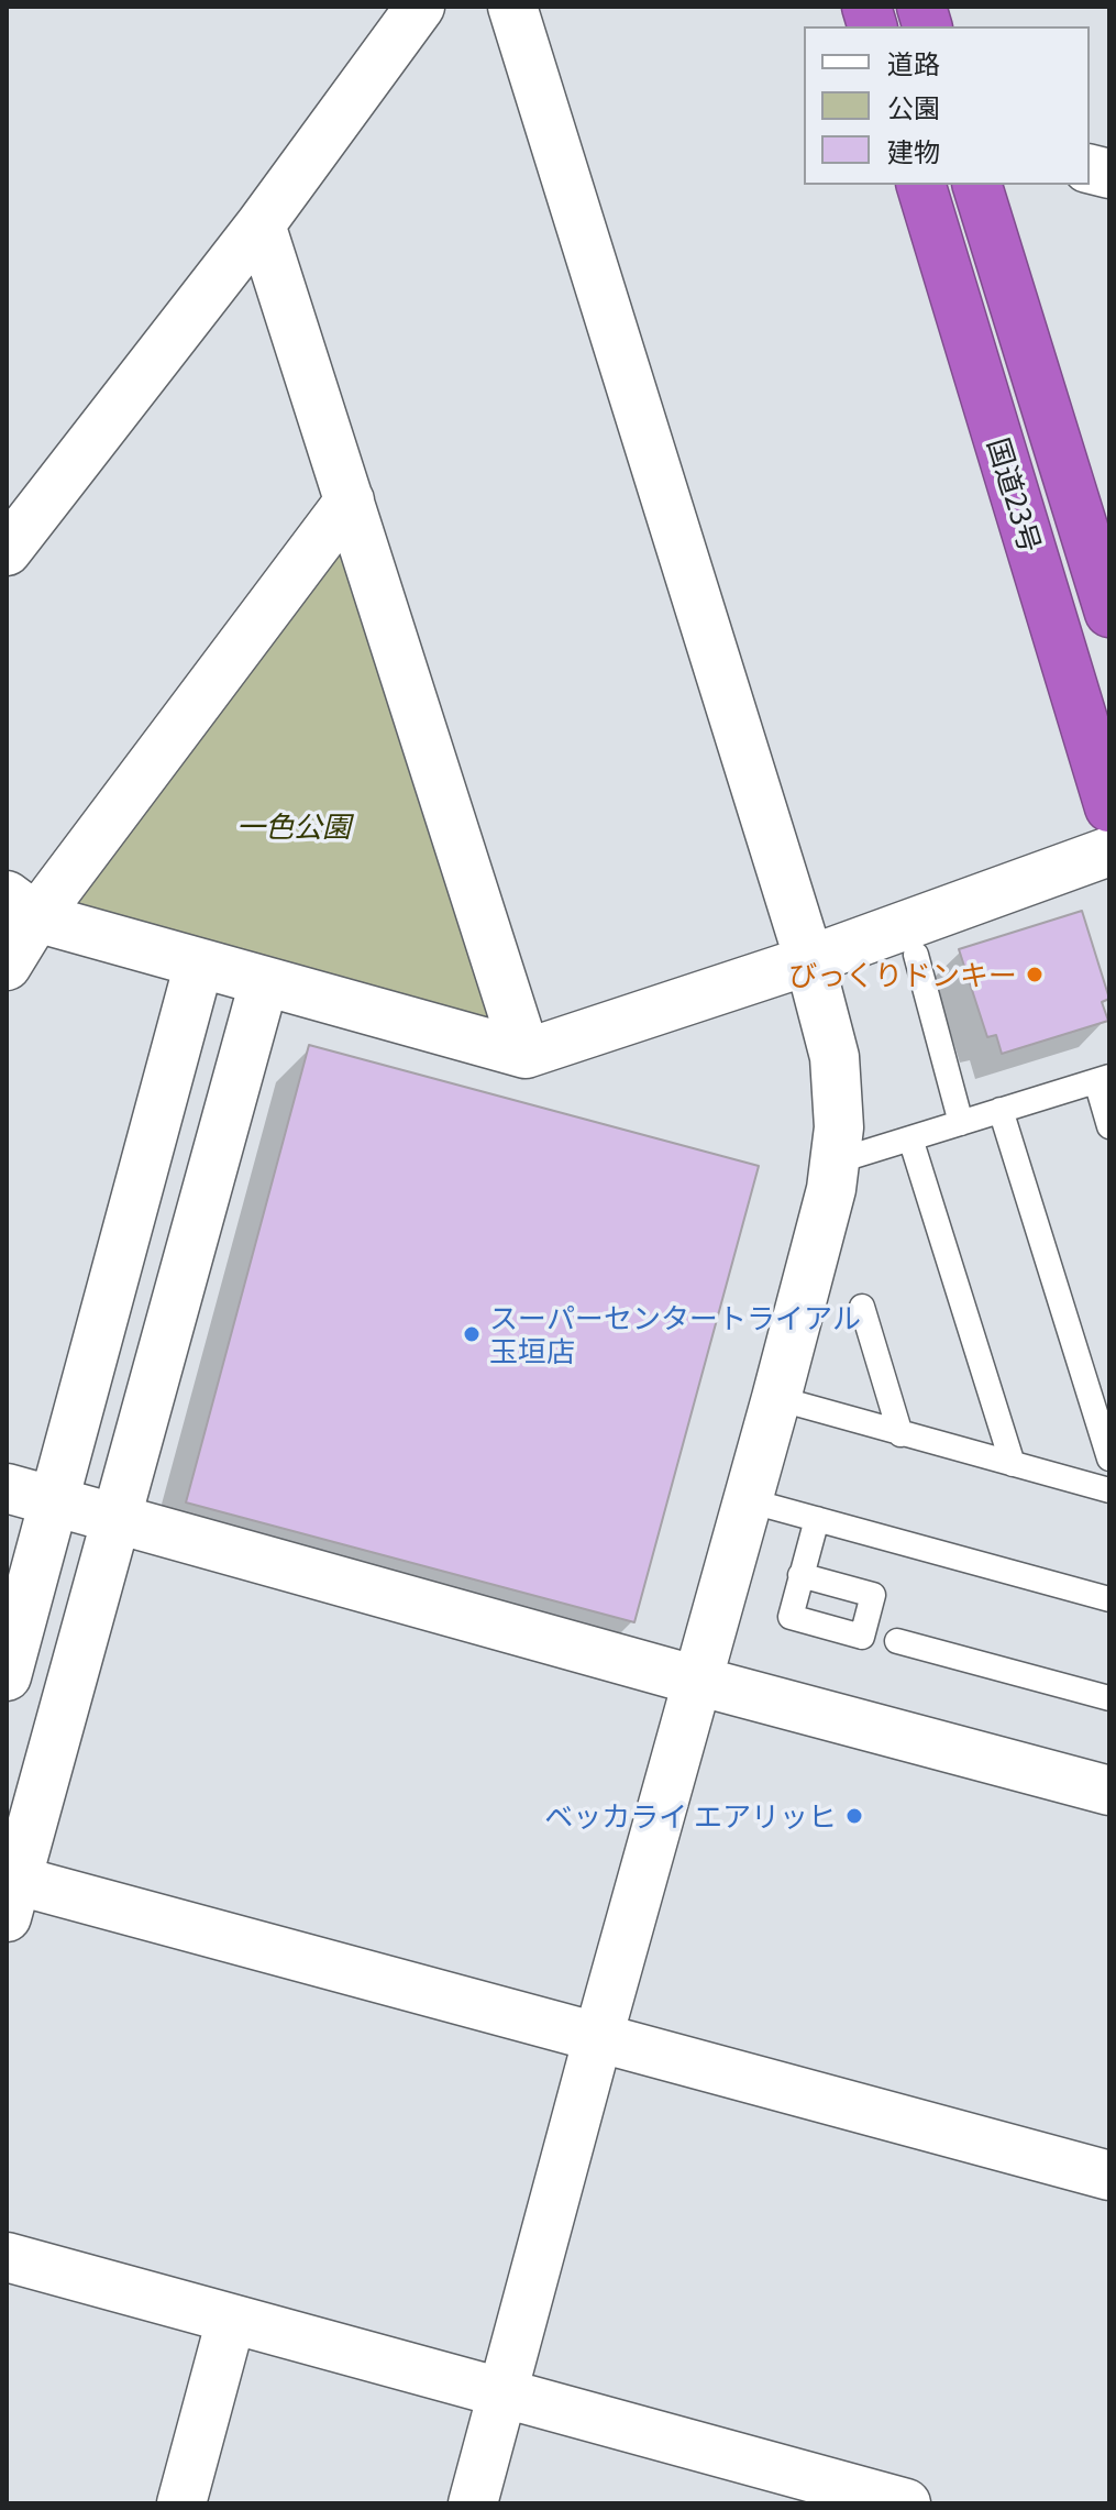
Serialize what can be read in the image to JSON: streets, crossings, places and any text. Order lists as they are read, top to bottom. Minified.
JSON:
{"streets":{"highway":["国道23号"]},"parks":["一色公園"],"places":["びっくりドンキー","スーパーセンタートライアル 玉垣店","ベッカライ エアリッヒ"],"legend":["道路","公園","建物"]}
